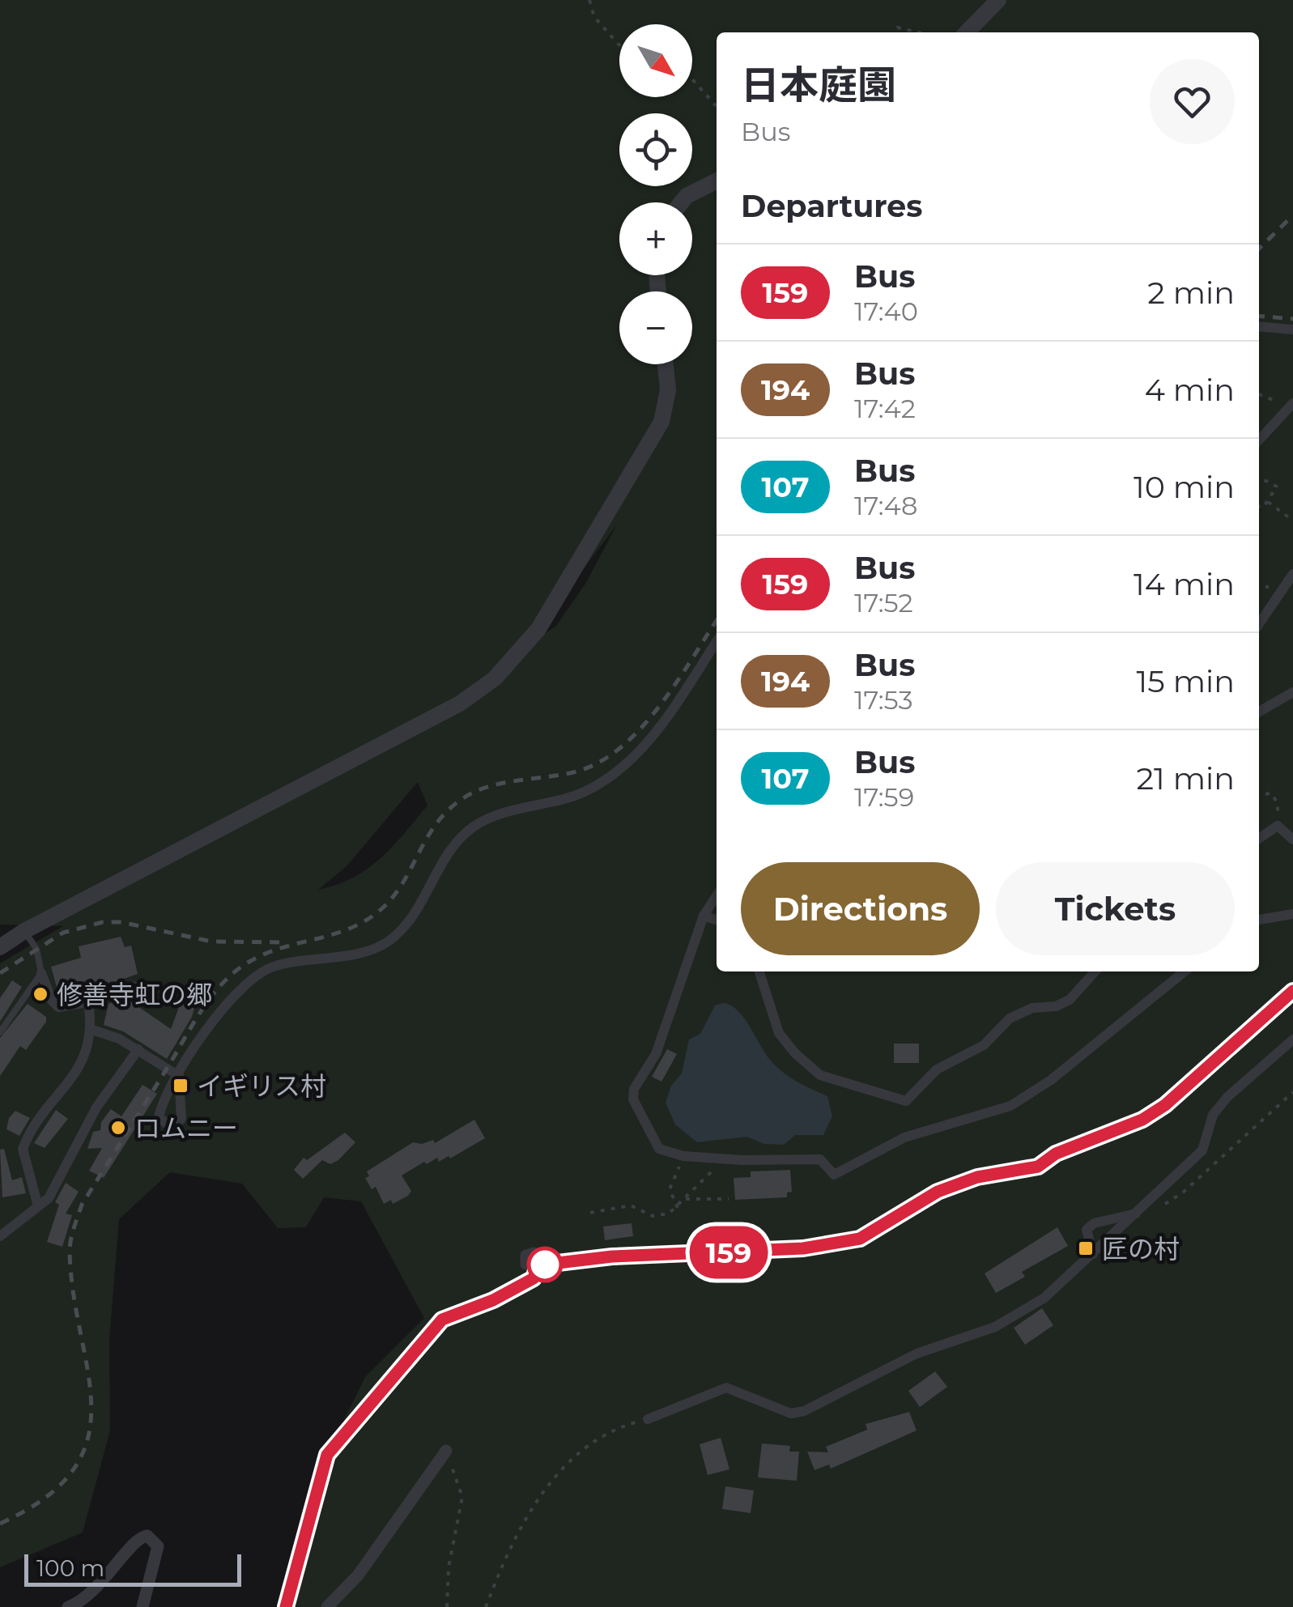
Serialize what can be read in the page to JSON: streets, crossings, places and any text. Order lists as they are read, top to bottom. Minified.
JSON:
{"places":{"other":["修善寺虹の郷","ロムニー"],"transit":["イギリス村","匠の村"]},"lines":["bus line 159"],"scale_bar":"100 m","north":"bottom right","page":{"on_map":"159","map_buttons":["+","−"],"heading":[["日本庭園","Bus"],"Departures"],"list":[{"mark":"159","name":"Bus","note":"17:40","value":"2 min"},{"mark":"194","name":"Bus","note":"17:42","value":"4 min"},{"mark":"107","name":"Bus","note":"17:48","value":"10 min"},{"mark":"159","name":"Bus","note":"17:52","value":"14 min"},{"mark":"194","name":"Bus","note":"17:53","value":"15 min"},{"mark":"107","name":"Bus","note":"17:59","value":"21 min"}],"buttons":["Directions","Tickets"],"scale":"100 m"}}
